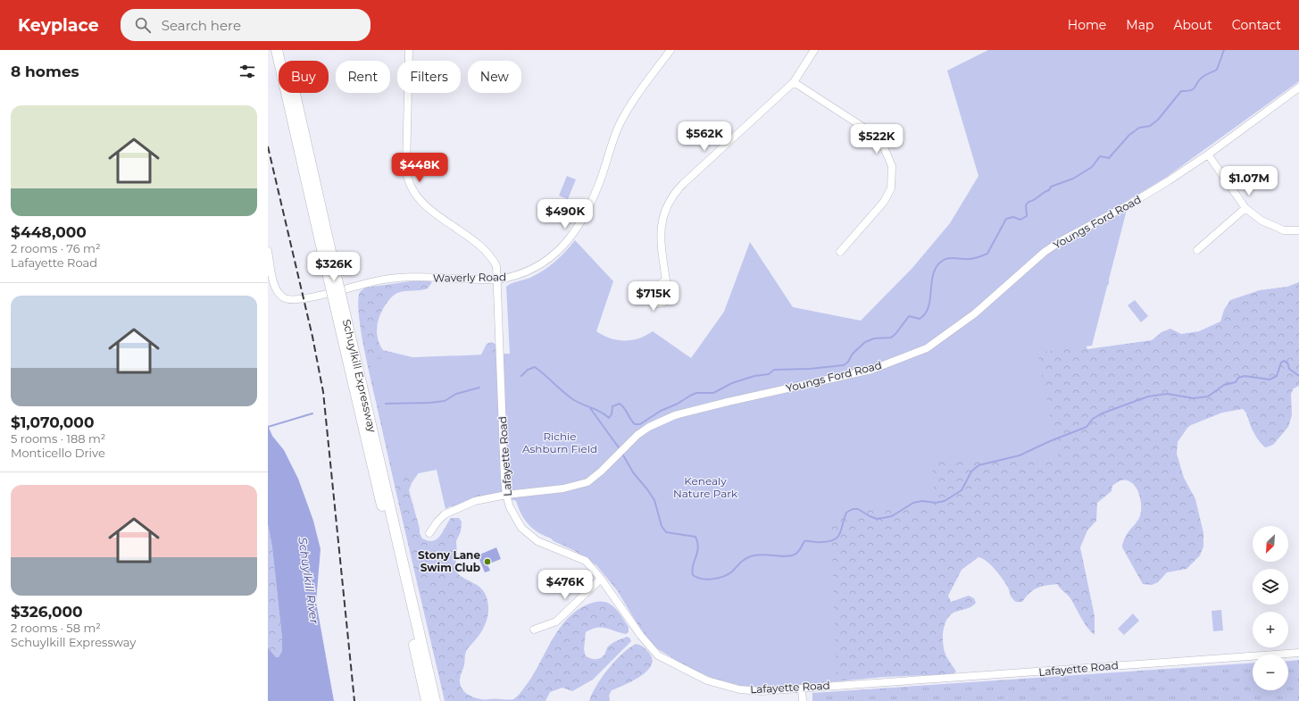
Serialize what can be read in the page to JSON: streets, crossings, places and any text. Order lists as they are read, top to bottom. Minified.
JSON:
{"streets":{"highway":["Schuylkill Expressway"],"street":["Youngs Ford Road","Waverly Road","Lafayette Road"]},"crossings":[["Youngs Ford Road","Lafayette Road"],["Waverly Road","Lafayette Road"]],"water":["Schuylkill River"],"parks":["Richie Ashburn Field","Kenealy Nature Park"],"places":["Stony Lane Swim Club"],"north":"bottom left","page":{"header":"Keyplace","search":"Search here","nav":["Home","Map","About","Contact"],"heading":"8 homes","chip":["Buy","Rent","Filters","New"],"list":[{"name":"$448,000","note":"2 rooms · 76 m² · Lafayette Road"},{"name":"$1,070,000","note":"5 rooms · 188 m² · Monticello Drive"},{"name":"$326,000","note":"2 rooms · 58 m² · Schuylkill Expressway"}],"price":["$562K","$522K","$448K","$1.07M","$490K","$326K","$715K","$476K"],"map_buttons":["+","−"]}}
